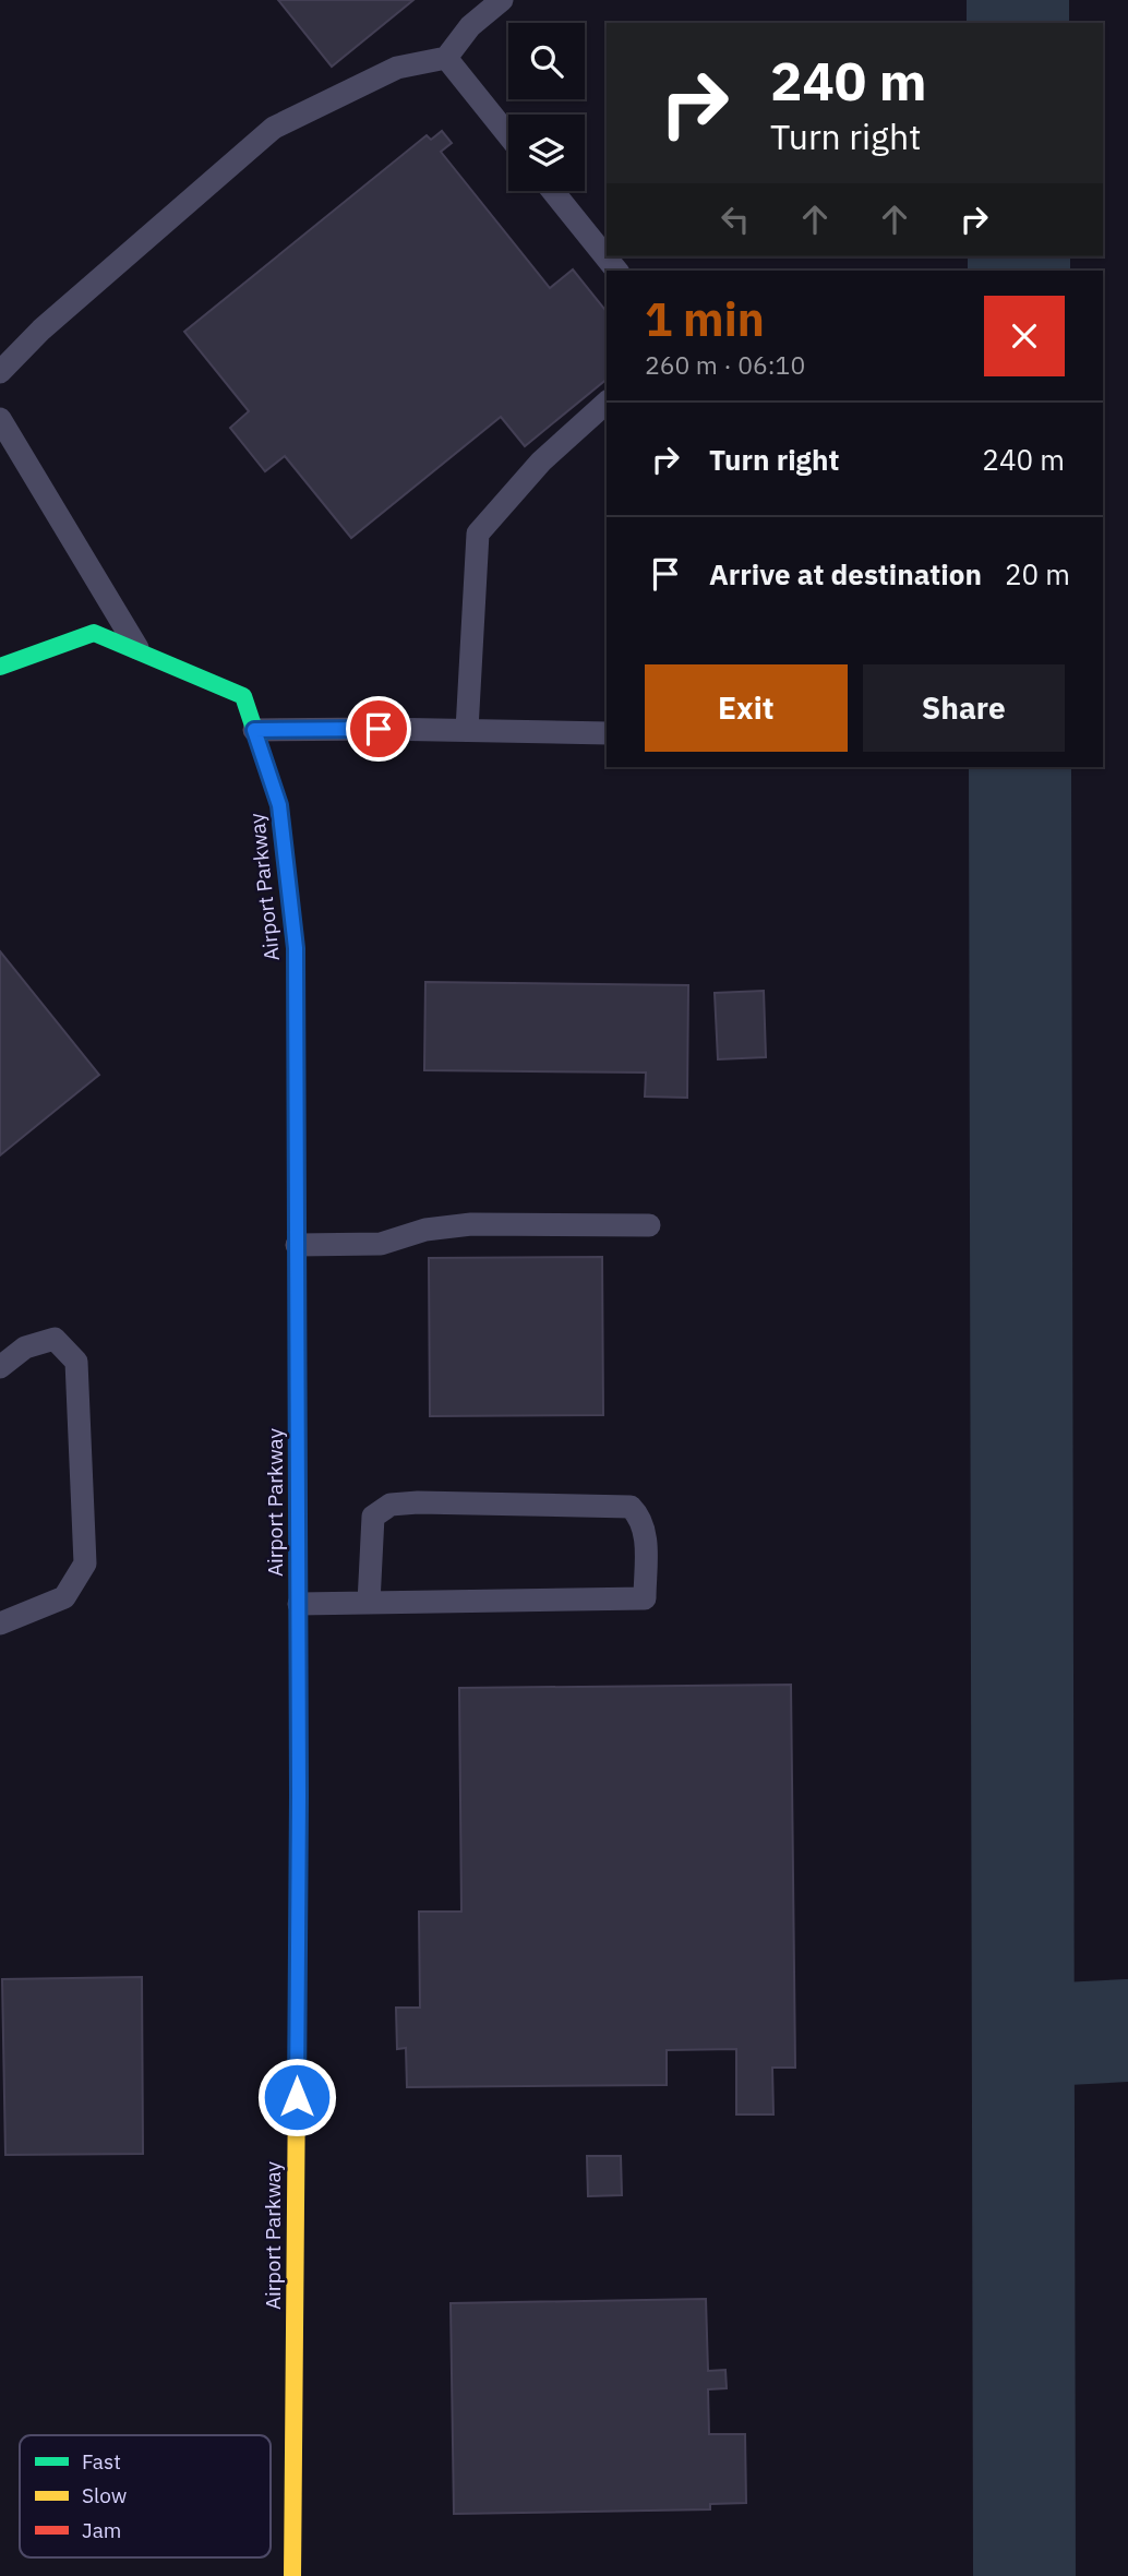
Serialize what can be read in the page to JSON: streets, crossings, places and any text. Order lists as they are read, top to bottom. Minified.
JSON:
{"streets":{"street":["Airport Parkway"]},"legend":["Fast","Slow","Jam"],"page":{"turn":["240 m","Turn right"],"heading":["1 min","260 m · 06:10"],"list":[{"name":"Turn right","value":"240 m"},{"name":"Arrive at destination","value":"20 m"}],"buttons":["Exit","Share"]}}
